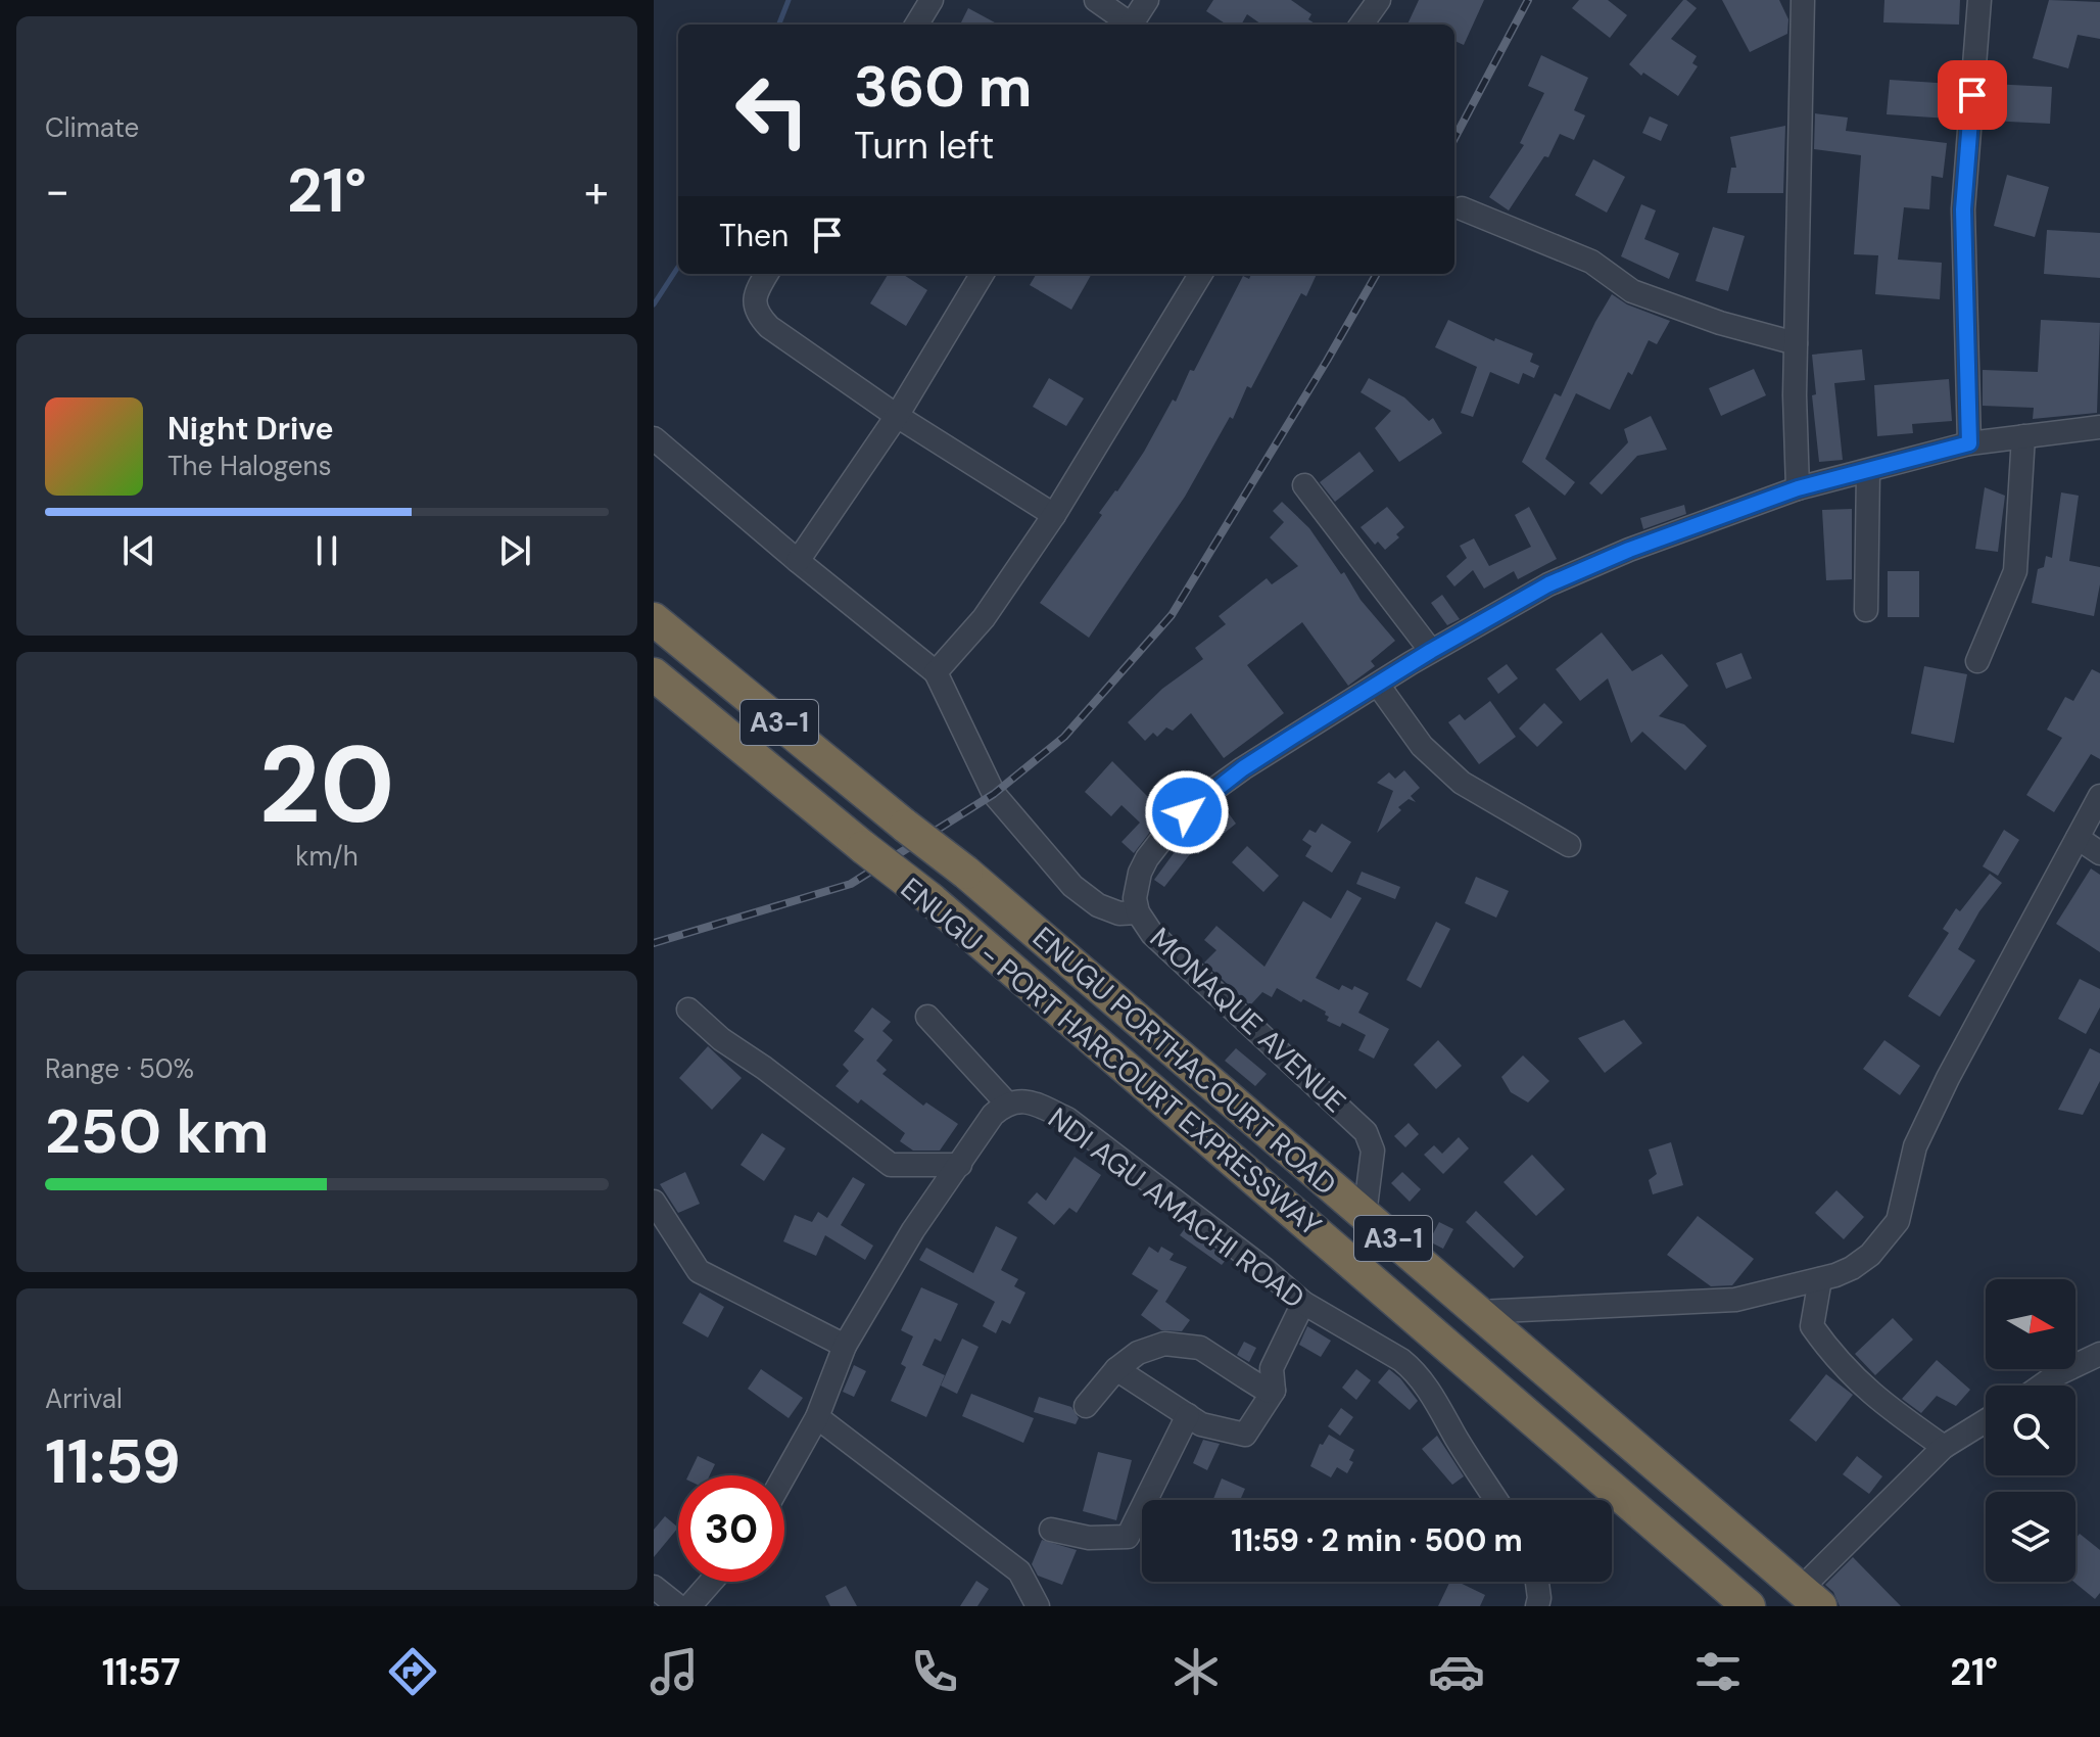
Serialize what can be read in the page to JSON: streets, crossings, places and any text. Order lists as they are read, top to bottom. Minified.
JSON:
{"streets":{"highway":["A3-1","ENUGU - PORT HARCOURT EXPRESSWAY","ENUGU PORTHACOURT ROAD"],"street":["MONAQUE AVENUE","NDI AGU AMACHI ROAD"]},"crossings":[["MONAQUE AVENUE","ENUGU PORTHACOURT ROAD"]],"north":"right","page":{"tile":["Climate",["20","km/h"],["Range · 50%","250 km"],["Arrival","11:59"]],"turn":["360 m","Turn left"],"heat":["−","21°","+"],"then":"Then","song":["Night Drive","The Halogens"],"limit":"30","trip":"11:59 · 2 min · 500 m","tabs":["11:57","21°"]}}
